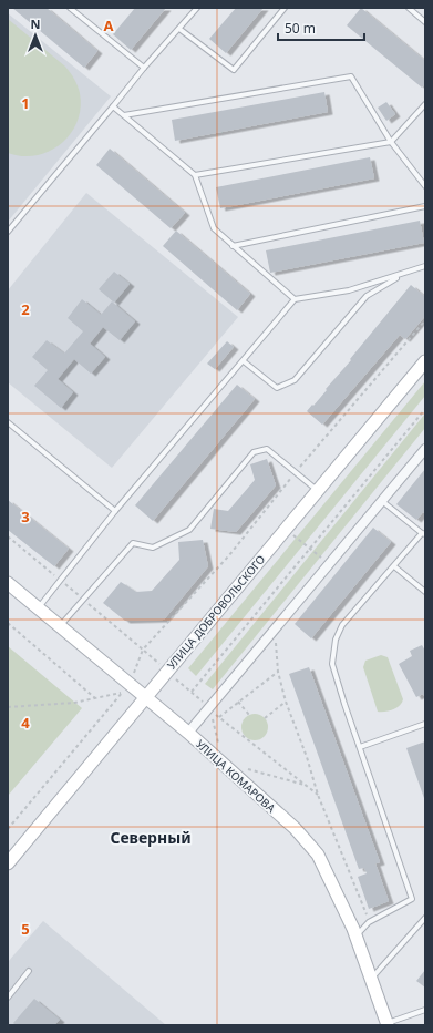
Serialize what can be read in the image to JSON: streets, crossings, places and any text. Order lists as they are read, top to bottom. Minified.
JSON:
{"streets":{"main road":["УЛИЦА ДОБРОВОЛЬСКОГО","УЛИЦА КОМАРОВА"]},"crossings":[["УЛИЦА ДОБРОВОЛЬСКОГО","УЛИЦА КОМАРОВА"]],"districts":["Северный"],"scale_bar":"50 m","north":"top","grid":{"columns":["A"],"rows":["1","2","3","4","5"]}}
